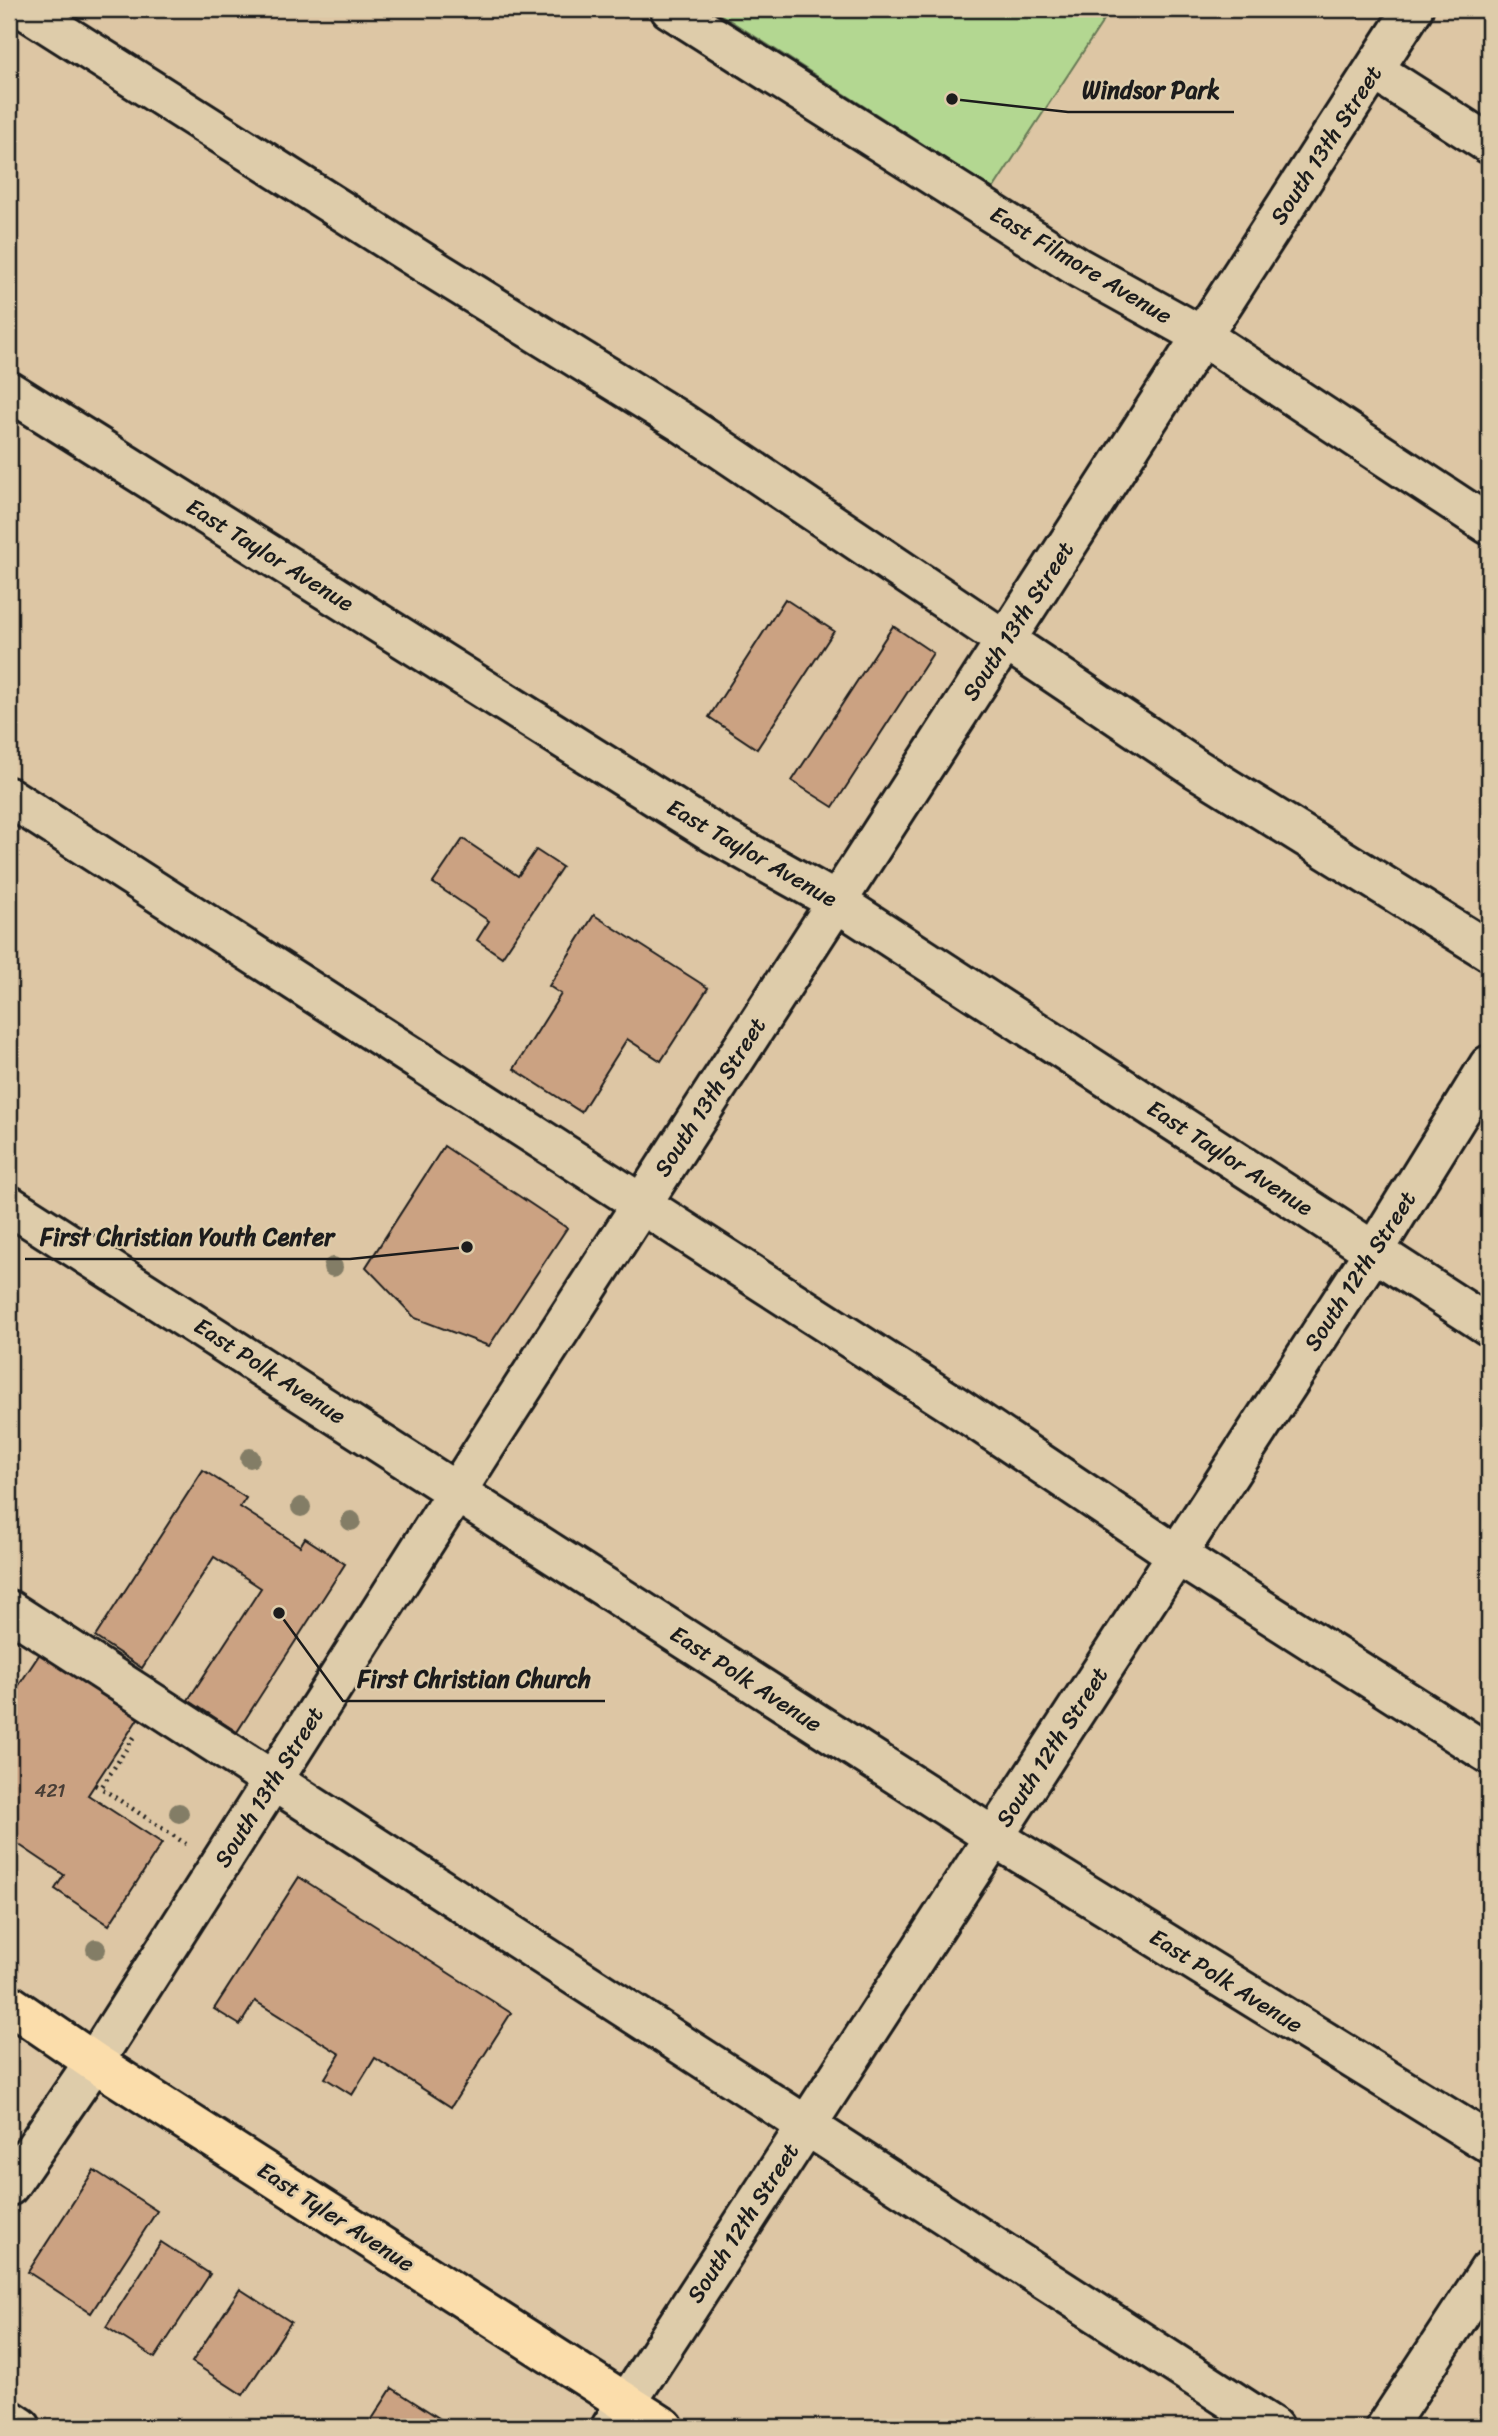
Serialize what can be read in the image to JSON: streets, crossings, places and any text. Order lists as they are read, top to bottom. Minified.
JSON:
{"streets":{"main road":["East Tyler Avenue"],"street":["South 13th Street","East Filmore Avenue","East Taylor Avenue","South 12th Street","East Polk Avenue"]},"crossings":[["South 13th Street","East Filmore Avenue"],["South 13th Street","East Taylor Avenue"],["South 13th Street","East Polk Avenue"],["South 13th Street","East Tyler Avenue"],["East Taylor Avenue","South 12th Street"],["South 12th Street","East Polk Avenue"],["South 12th Street","East Tyler Avenue"]],"places":["Windsor Park","First Christian Youth Center","First Christian Church"],"house_numbers":["421"]}
